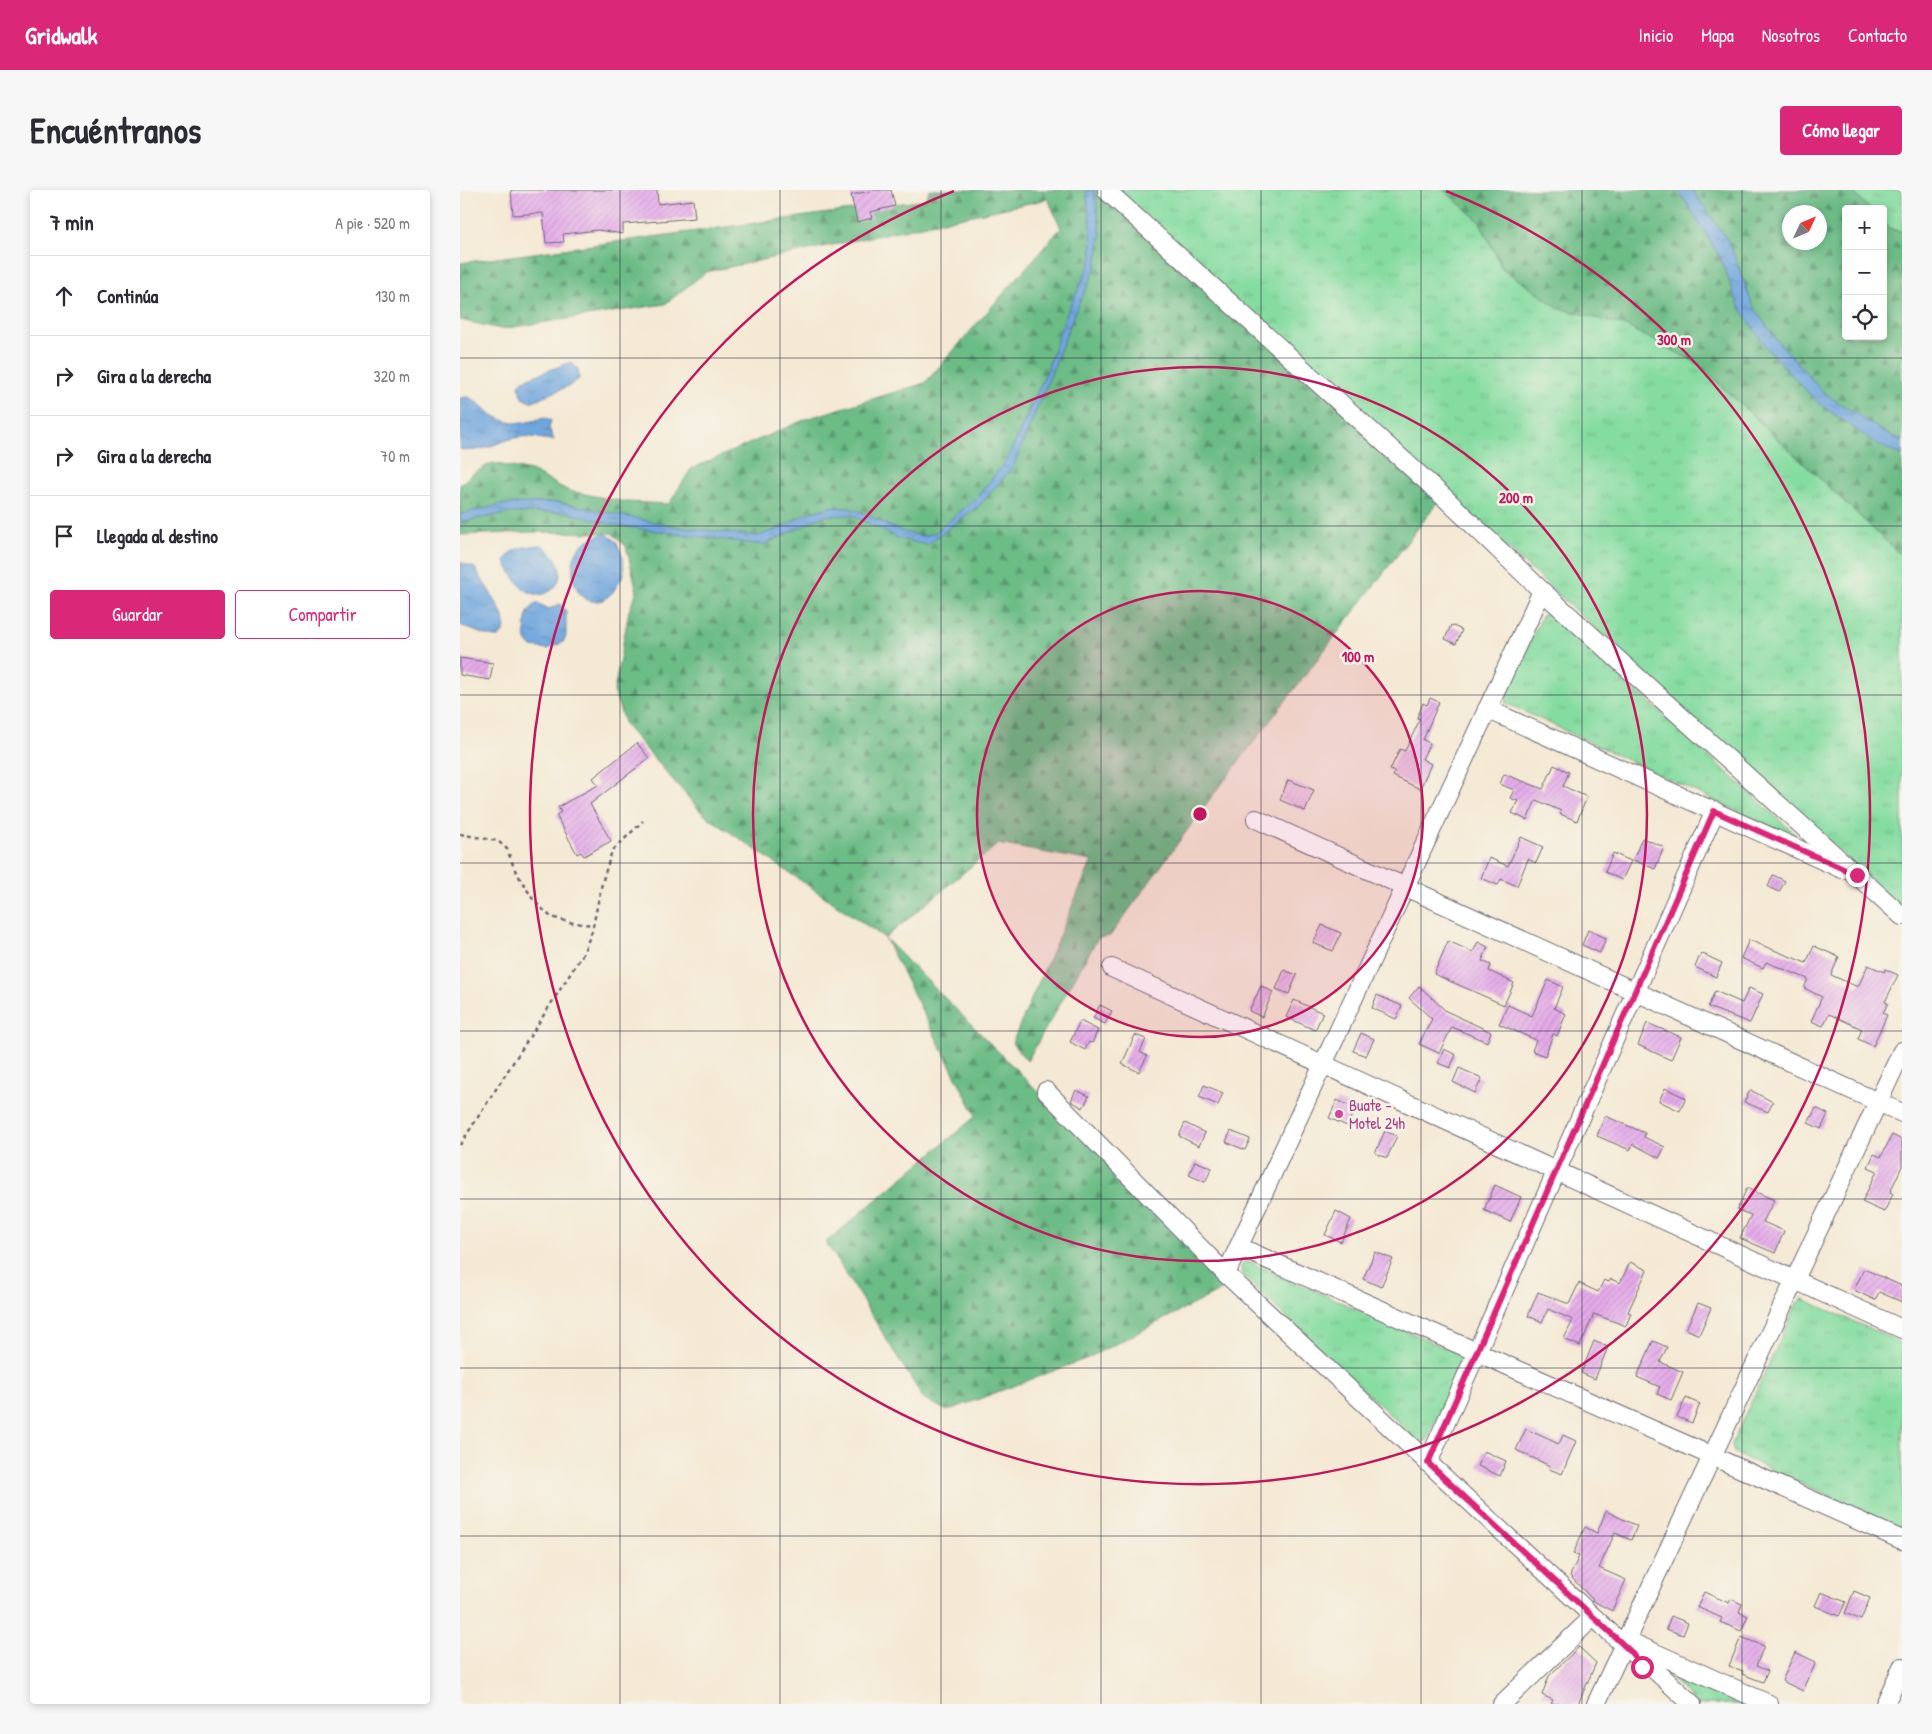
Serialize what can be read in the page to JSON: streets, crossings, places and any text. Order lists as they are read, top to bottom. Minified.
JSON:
{"places":["Buate - Motel 24h"],"north":"top right","page":{"header":"Gridwalk","nav":["Inicio","Mapa","Nosotros","Contacto"],"buttons":["Cómo llegar",["Guardar","Compartir"]],"title":"Encuéntranos","heading":["7 min","A pie · 520 m"],"map_buttons":["+","−"],"list":[["Continúa","130 m"],["Gira a la derecha","320 m"],["Gira a la derecha","70 m"],"Llegada al destino"]},"rings":["300 m","200 m","100 m"]}
